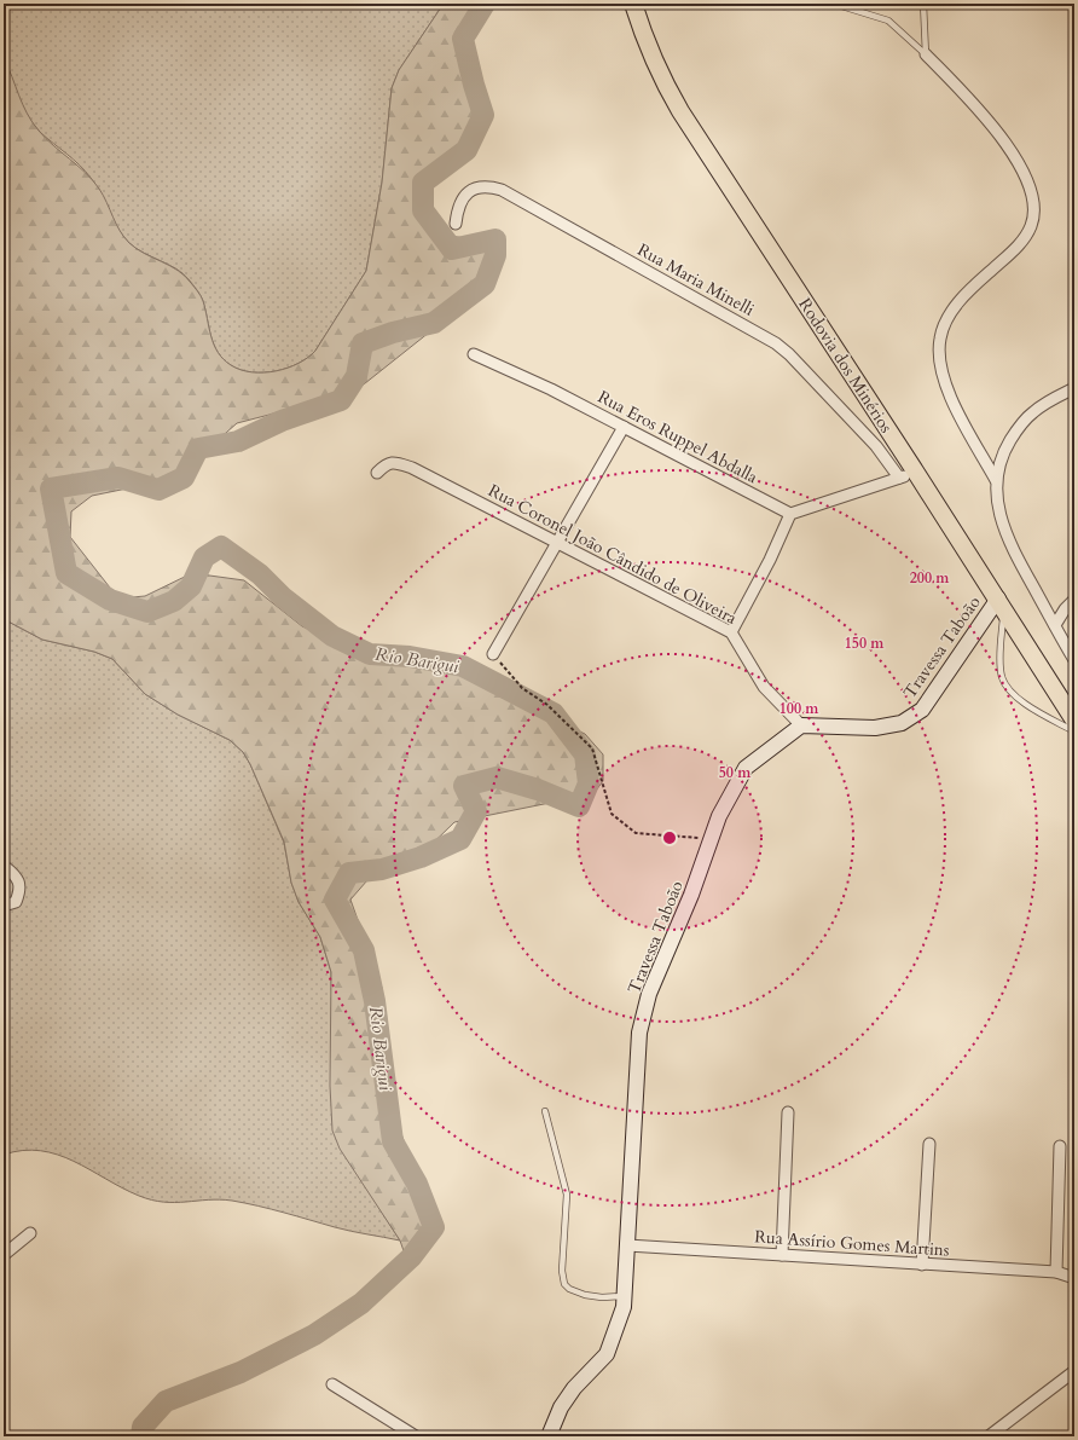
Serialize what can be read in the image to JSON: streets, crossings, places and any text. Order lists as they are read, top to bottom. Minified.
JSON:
{"streets":{"main road":["Rodovia dos Minérios"],"street":["Rua Maria Minelli","Rua Eros Ruppel Abdalla","Rua Coronel João Cândido de Oliveira","Travessa Taboão","Rua Assírio Gomes Martins"]},"crossings":[["Rodovia dos Minérios","Travessa Taboão"],["Rua Coronel João Cândido de Oliveira","Travessa Taboão"],["Travessa Taboão","Rua Assírio Gomes Martins"]],"water":["Rio Barigui"],"rings":["200 m","150 m","100 m","50 m"]}
